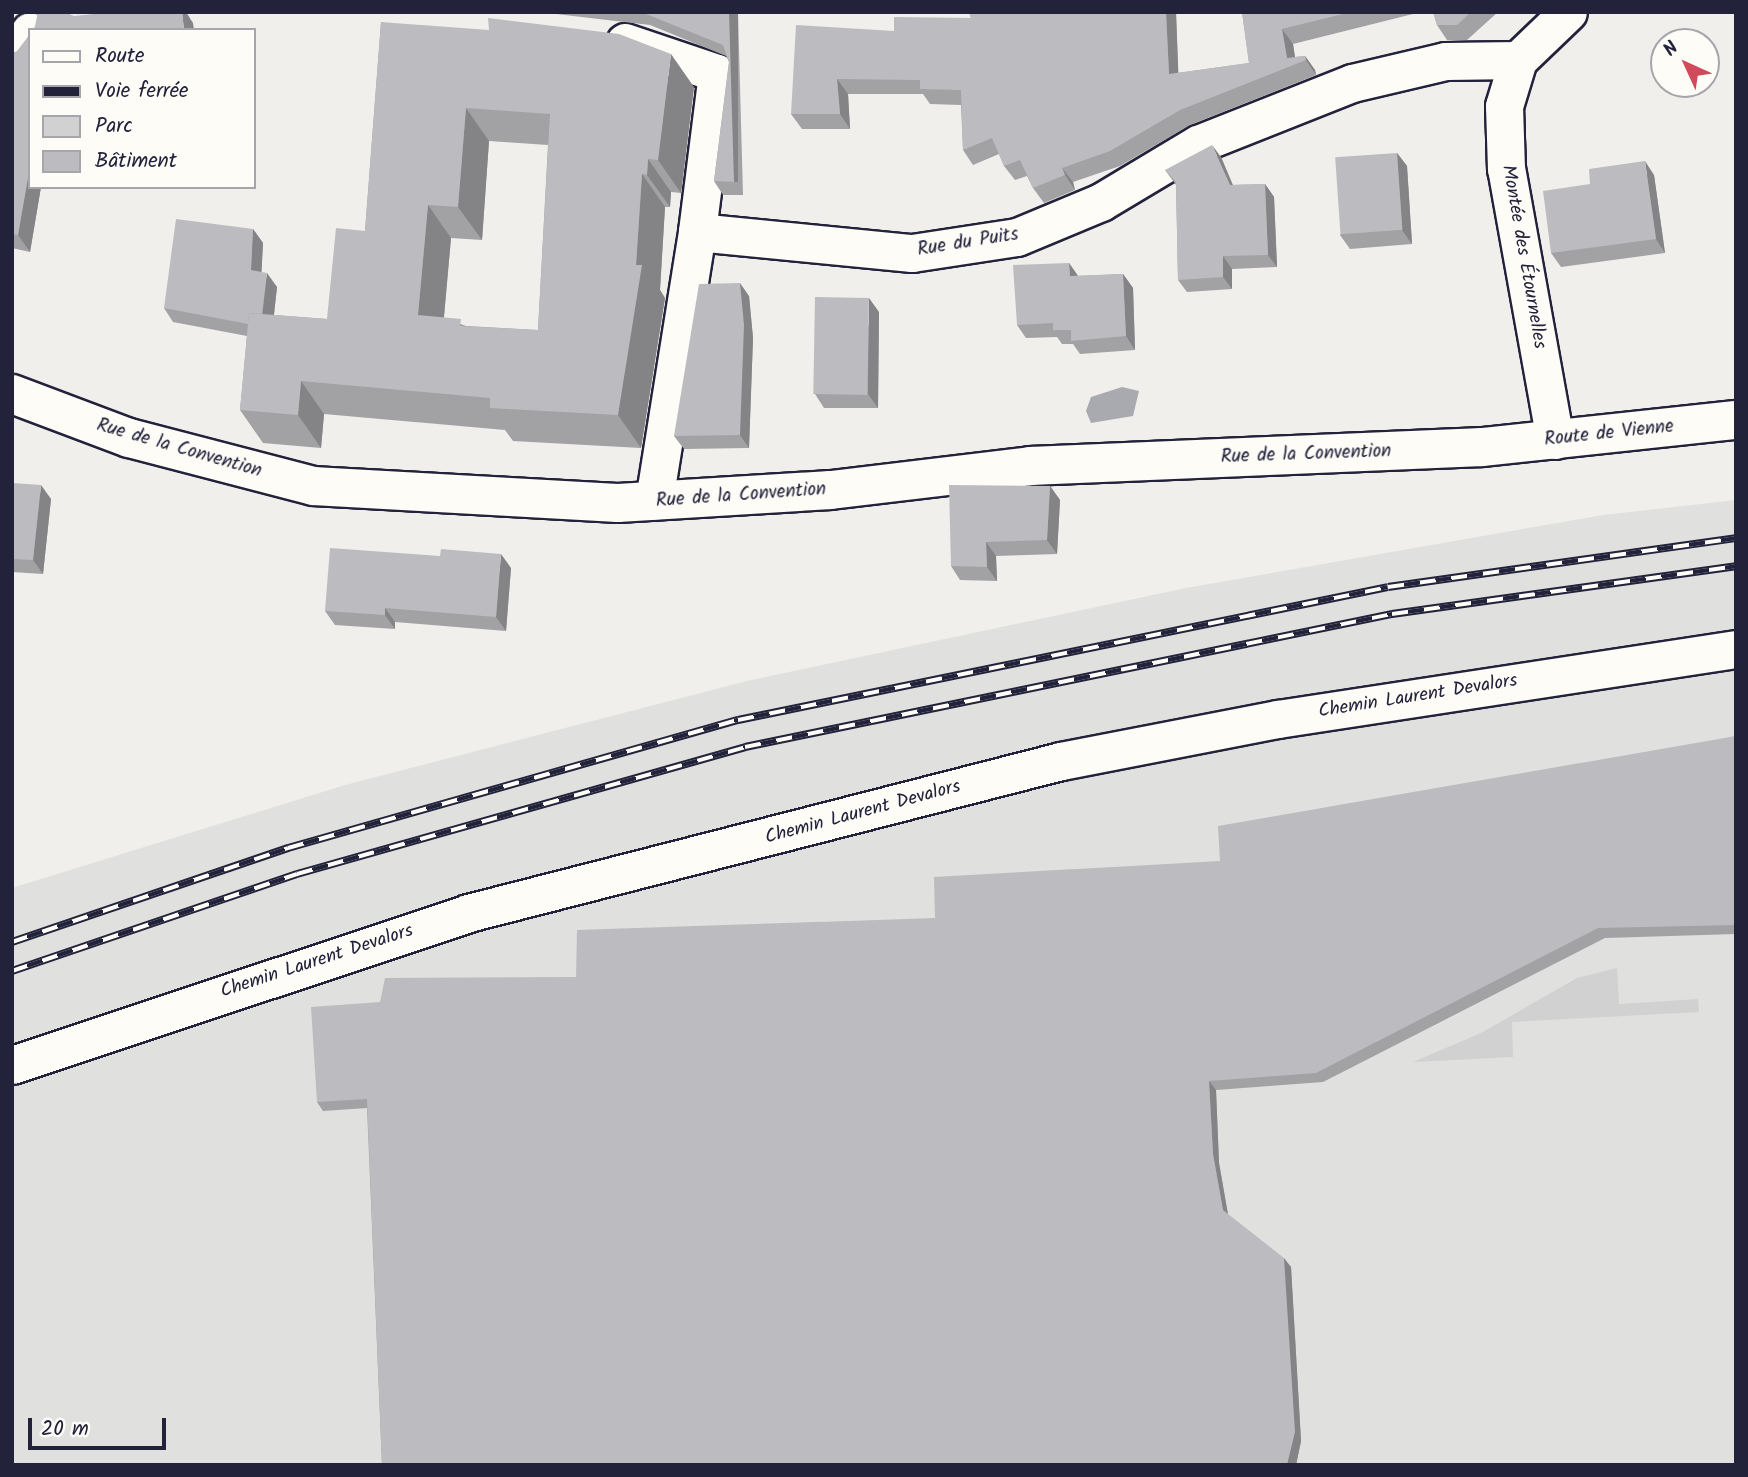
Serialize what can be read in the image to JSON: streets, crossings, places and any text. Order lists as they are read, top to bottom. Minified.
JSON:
{"streets":{"street":["Rue du Puits","Montée des Étournelles","Route de Vienne","Rue de la Convention","Chemin Laurent Devalors"]},"crossings":[["Rue du Puits","Montée des Étournelles"],["Montée des Étournelles","Route de Vienne"],["Route de Vienne","Rue de la Convention"]],"legend":["Route","Voie ferrée","Parc","Bâtiment"],"scale_bar":"20 m","north":"top left"}
